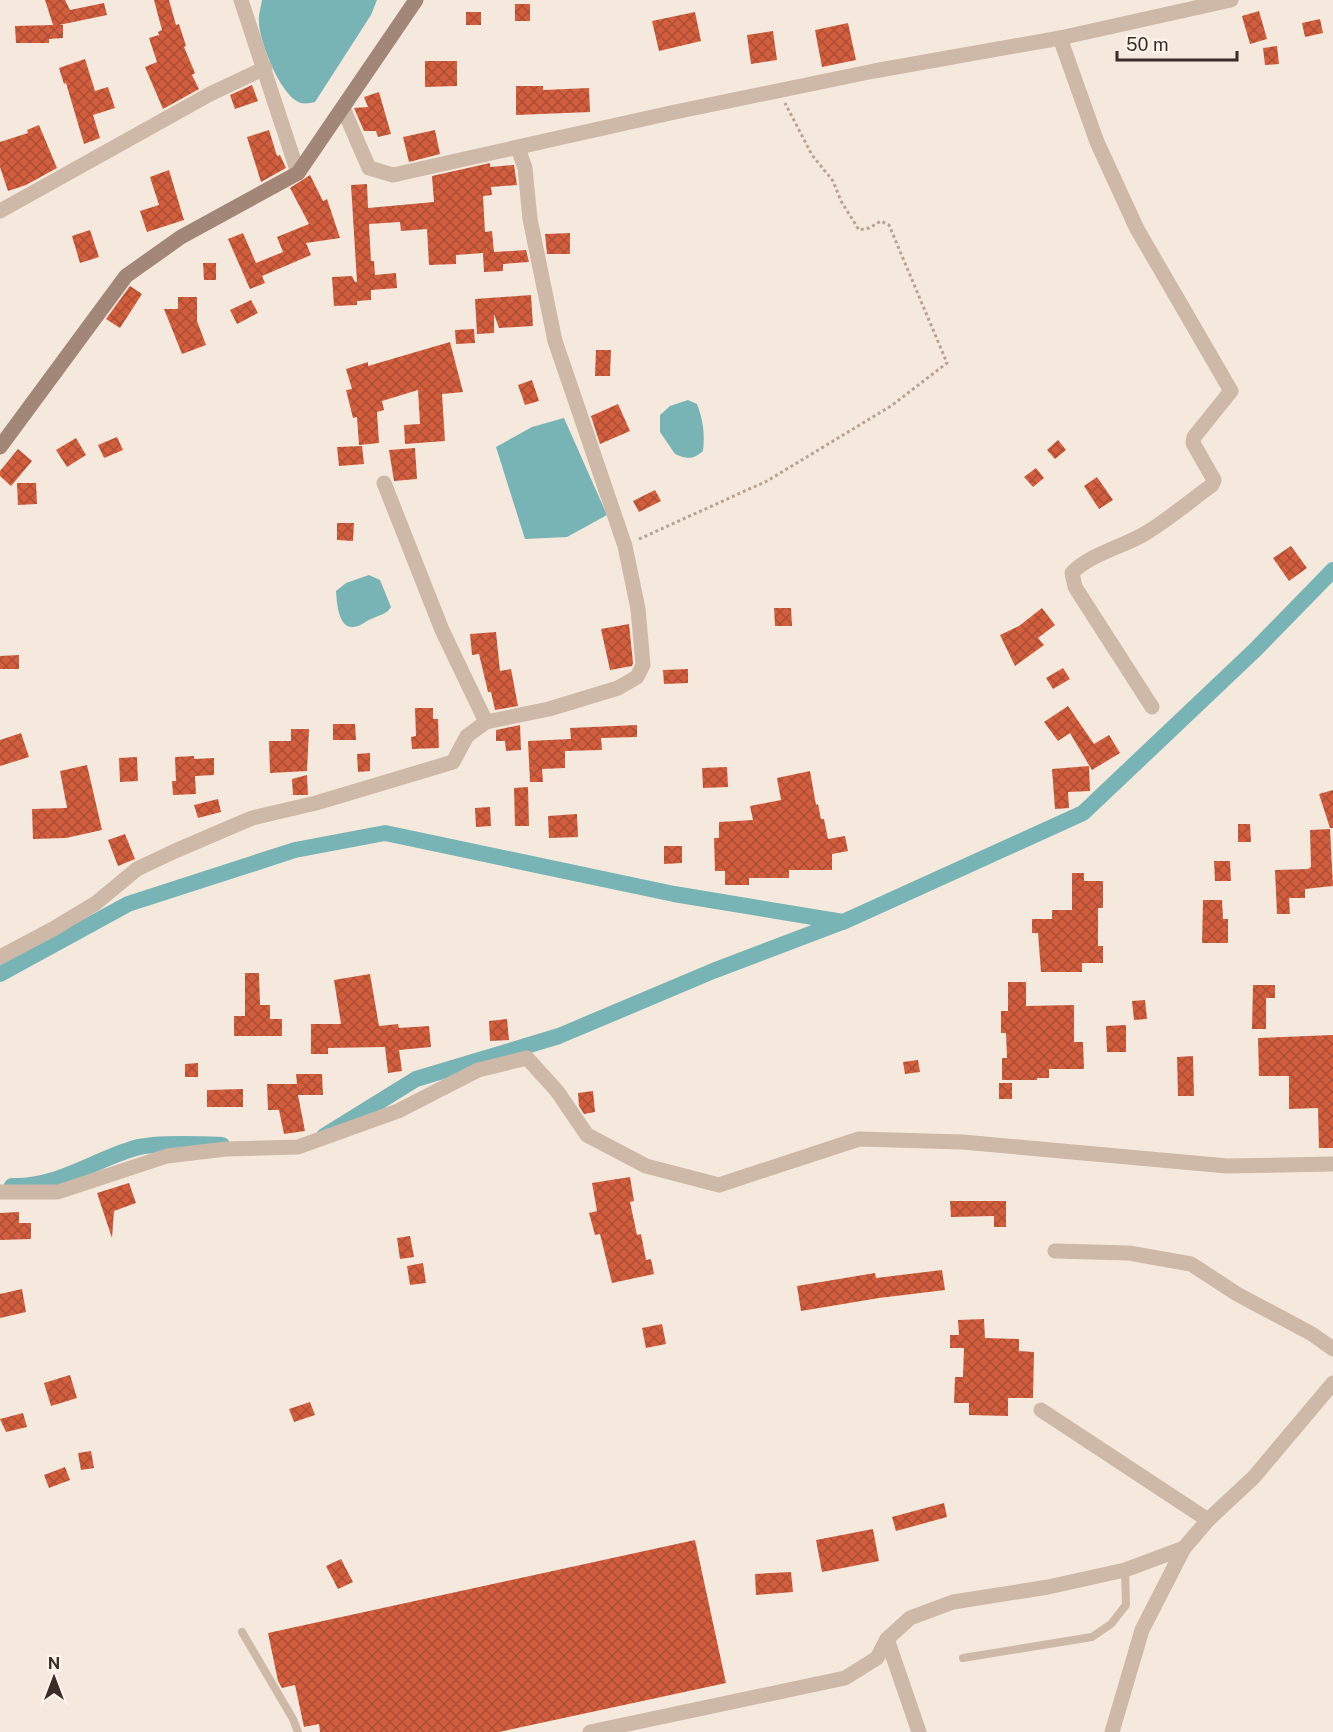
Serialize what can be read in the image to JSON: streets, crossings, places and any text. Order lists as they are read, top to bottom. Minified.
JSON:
{"scale_bar":"50 m","north":"top"}
